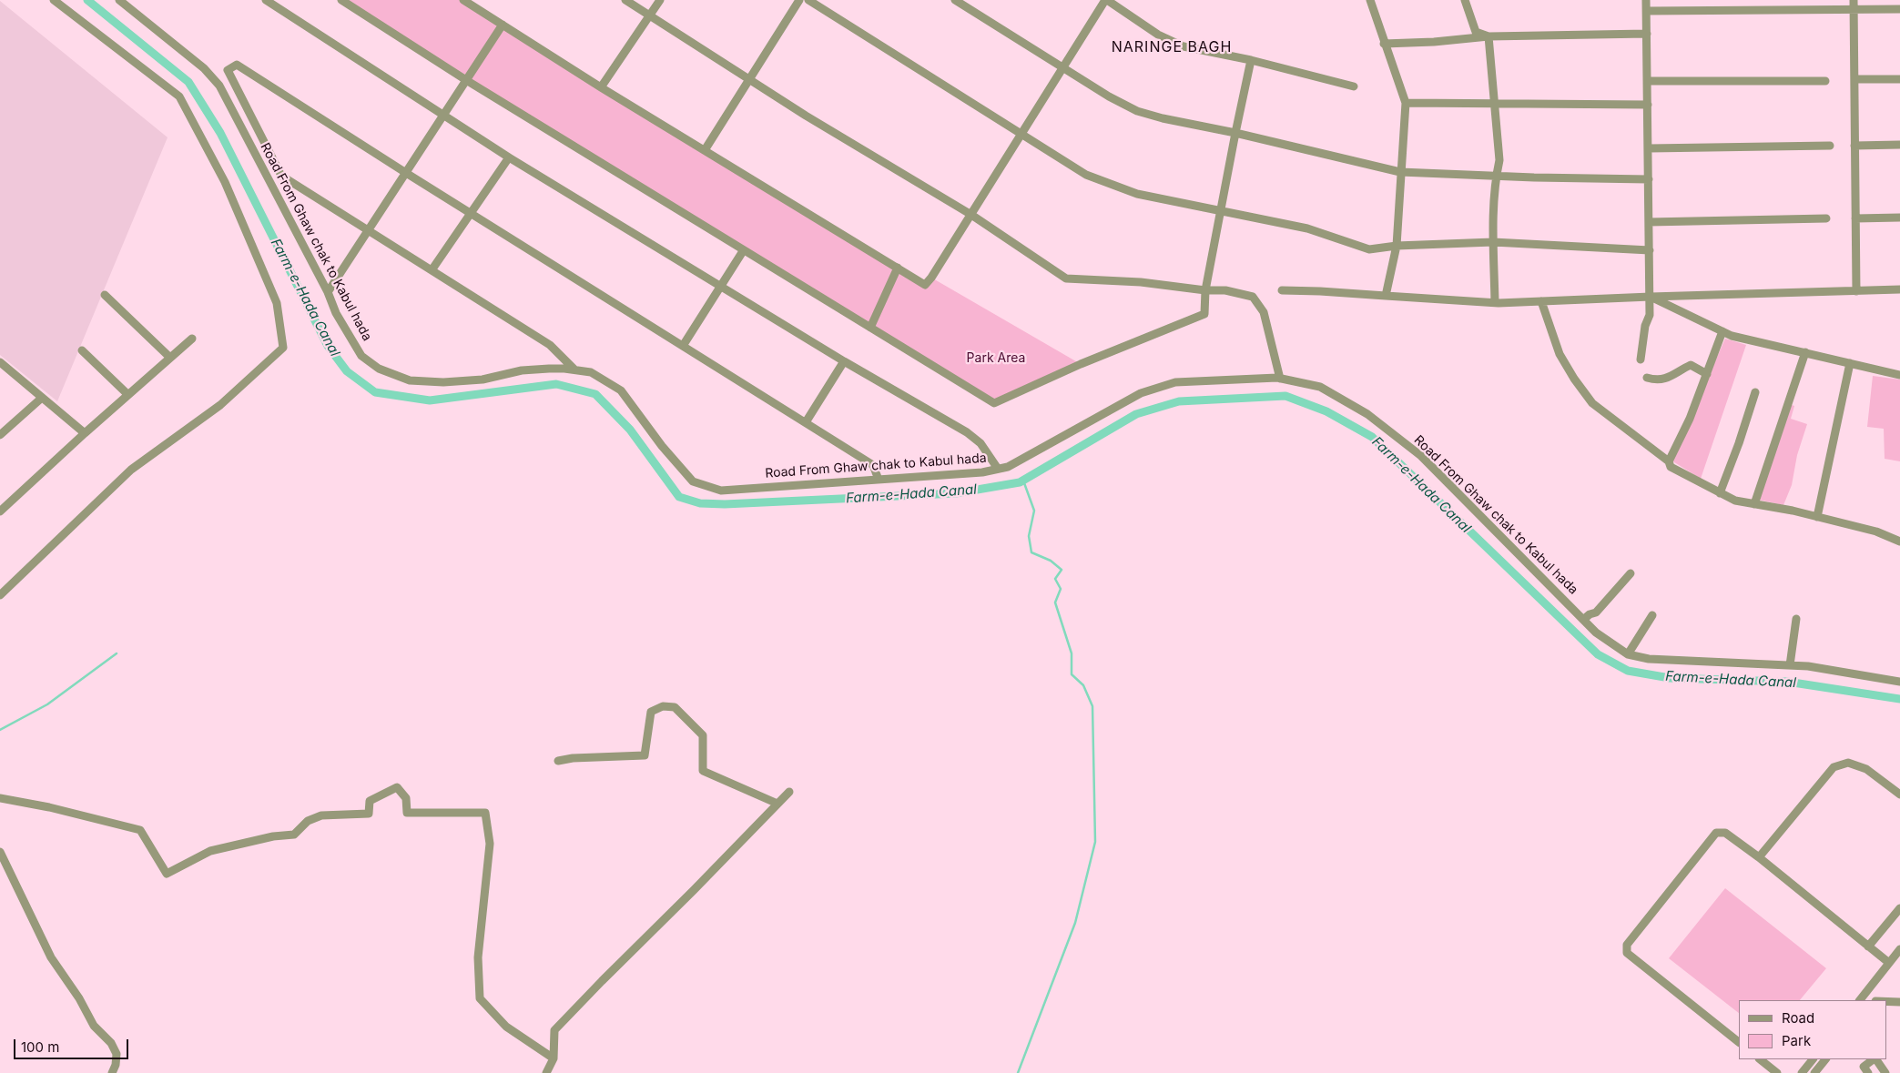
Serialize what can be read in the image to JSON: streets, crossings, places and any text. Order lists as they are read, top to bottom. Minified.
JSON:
{"streets":{"street":["Road From Ghaw chak to Kabul hada"]},"districts":["NARINGE BAGH"],"water":["Farm-e-Hada Canal"],"parks":["Park Area"],"legend":["Road","Park"],"scale_bar":"100 m"}
